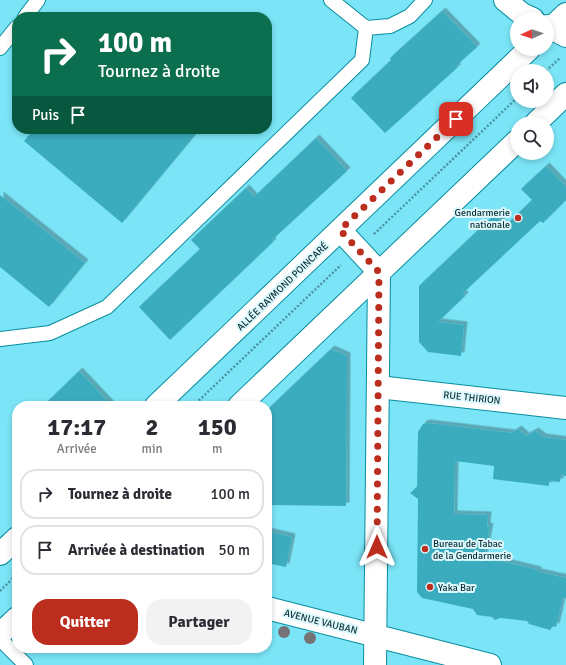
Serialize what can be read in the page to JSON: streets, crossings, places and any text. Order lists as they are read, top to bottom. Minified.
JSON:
{"streets":{"main road":["ALLÉE RAYMOND POINCARÉ","RUE THIRION","AVENUE VAUBAN"]},"places":["Gendarmerie nationale","Bureau de Tabac de la Gendarmerie","Yaka Bar"],"north":"left","page":{"turn":["100 m","Tournez à droite"],"then":"Puis","eta":["17:17","Arrivée","2","min","150","m"],"list":[{"name":"Tournez à droite","value":"100 m"},{"name":"Arrivée à destination","value":"50 m"}],"buttons":["Quitter","Partager"]}}
